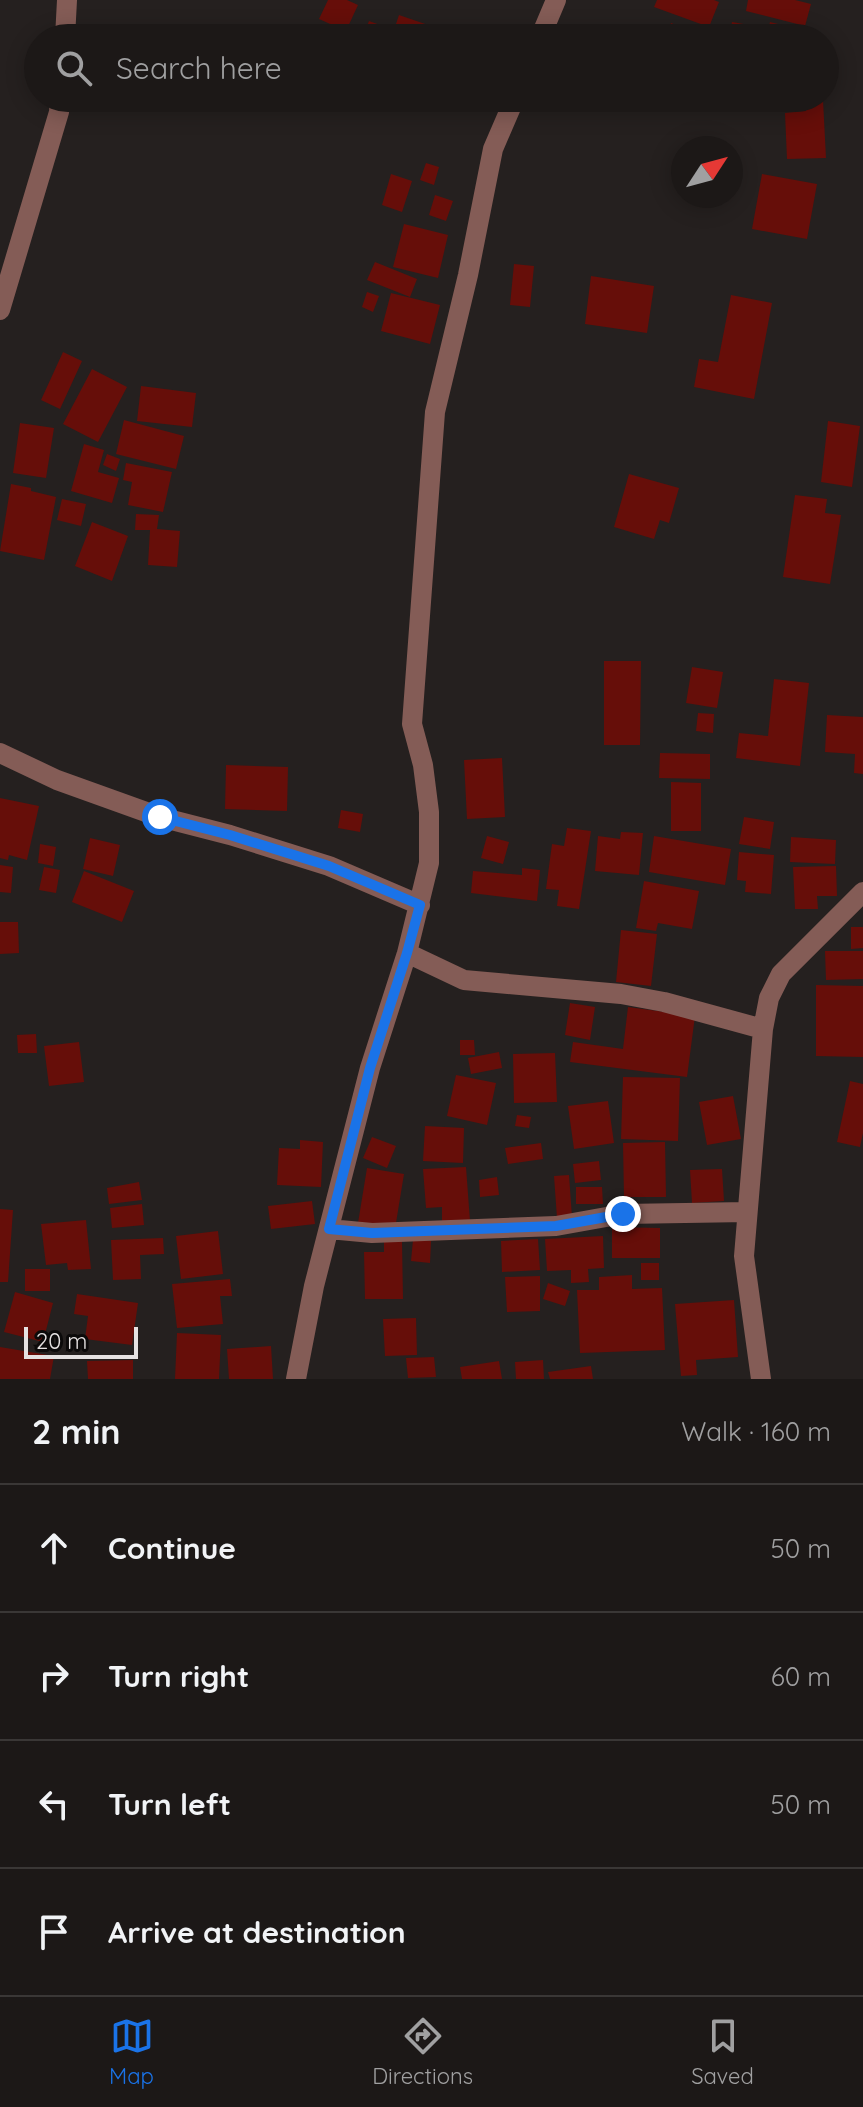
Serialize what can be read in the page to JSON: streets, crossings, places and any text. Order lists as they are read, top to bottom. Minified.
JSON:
{"scale_bar":"20 m","north":"top right","page":{"search":"Search here","scale":"20 m","heading":["2 min","Walk · 160 m"],"list":[["Continue","50 m"],["Turn right","60 m"],["Turn left","50 m"],"Arrive at destination"],"nav":["Map","Directions","Saved"]}}
